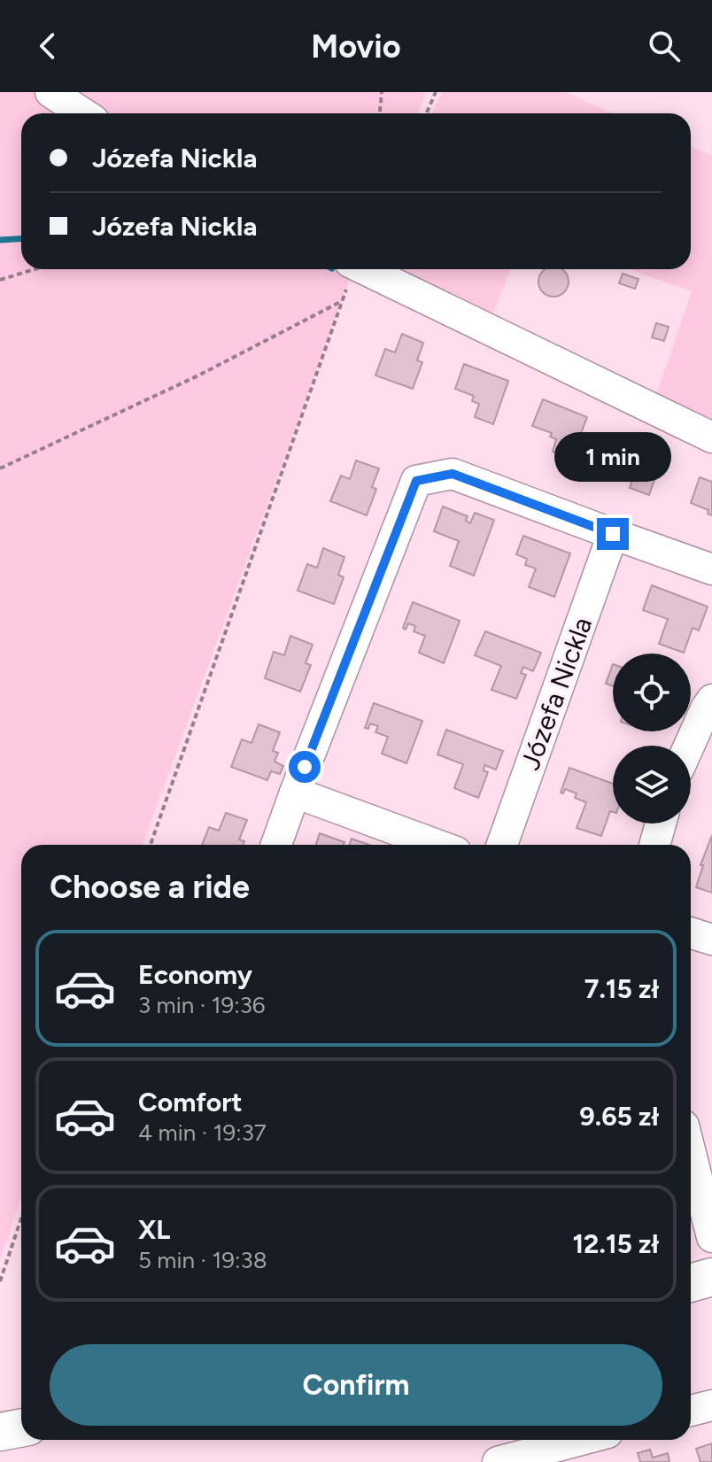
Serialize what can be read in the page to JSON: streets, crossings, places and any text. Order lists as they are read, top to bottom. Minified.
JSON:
{"streets":{"street":["Józefa Nickla"]},"page":{"header":"Movio","banner":["Józefa Nickla","Józefa Nickla"],"bubble":"1 min","heading":"Choose a ride","list":[{"name":"Economy","note":"3 min · 19:36","value":"7.15 zł"},{"name":"Comfort","note":"4 min · 19:37","value":"9.65 zł"},{"name":"XL","note":"5 min · 19:38","value":"12.15 zł"}],"buttons":"Confirm"}}
